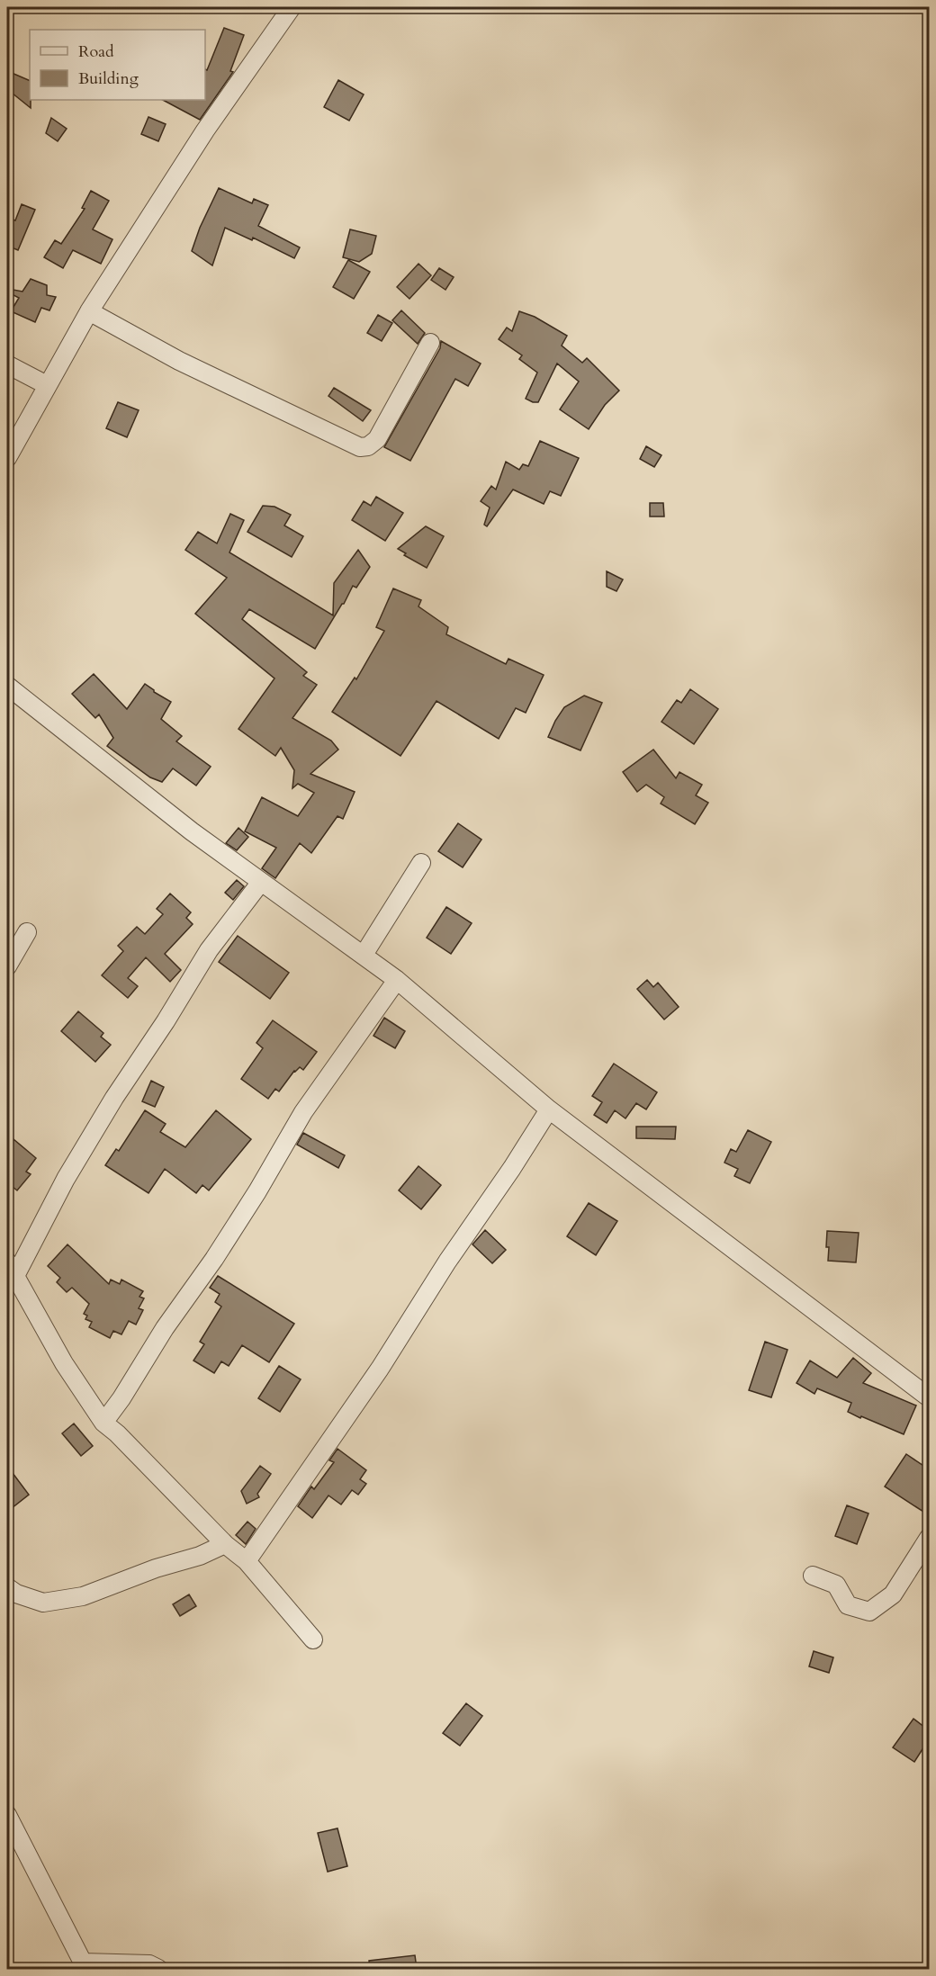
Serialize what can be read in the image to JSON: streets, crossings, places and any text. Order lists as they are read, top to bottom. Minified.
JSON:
{"legend":["Road","Building"]}
